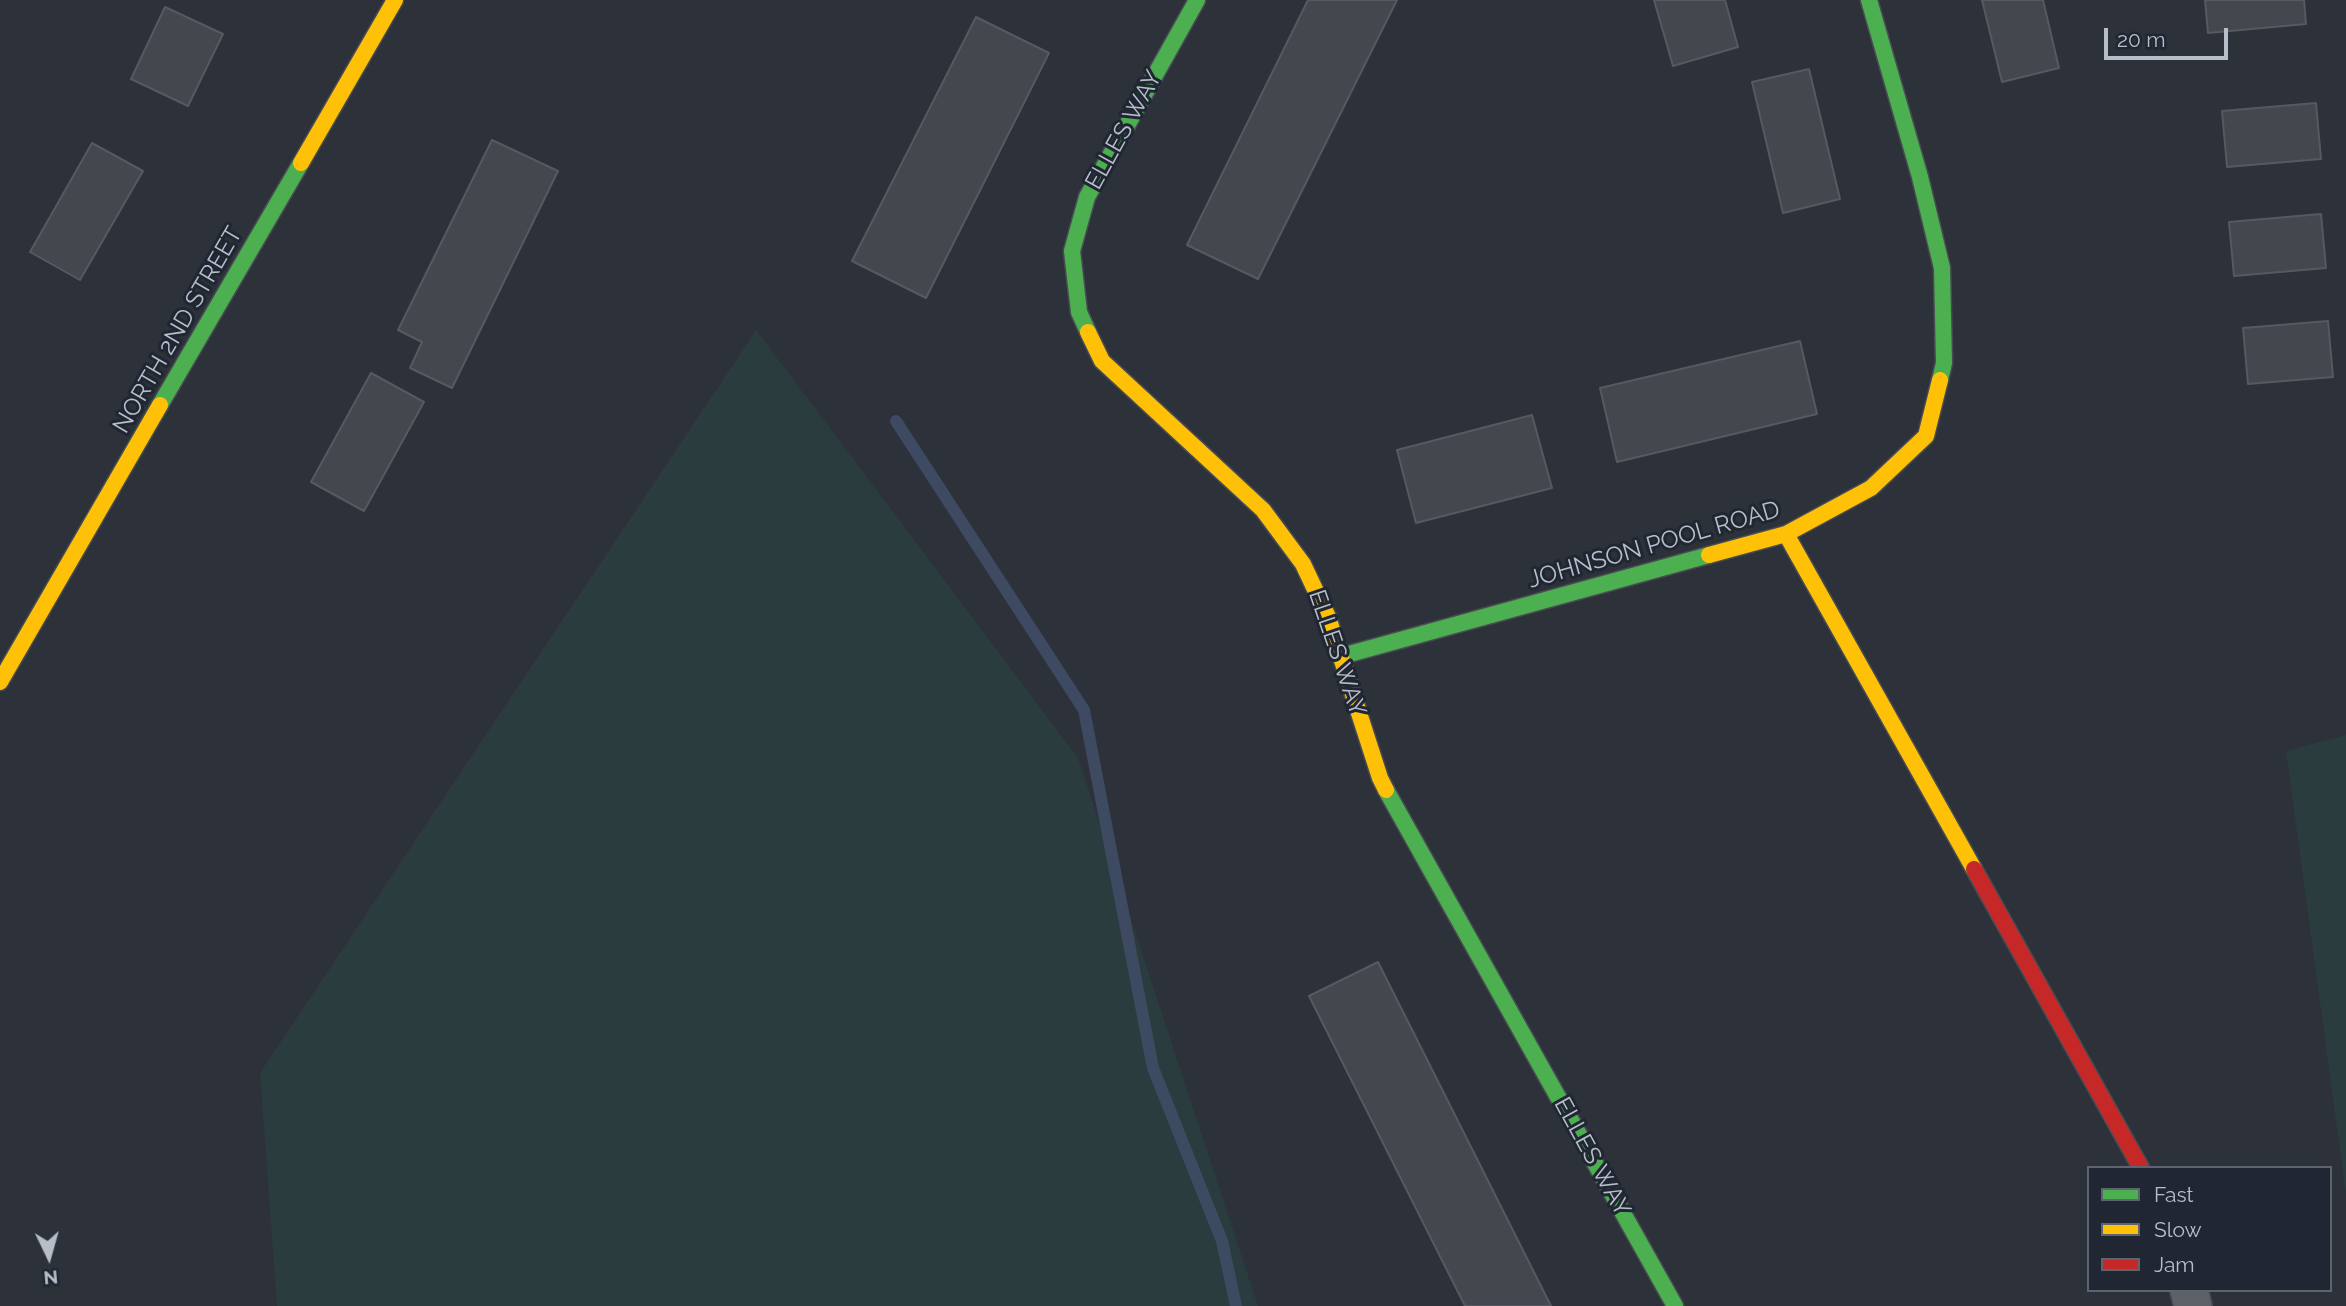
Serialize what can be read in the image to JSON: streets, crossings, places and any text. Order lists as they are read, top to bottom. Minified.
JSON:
{"streets":{"street":["ELLES WAY","NORTH 2ND STREET","JOHNSON POOL ROAD"]},"crossings":[["ELLES WAY","JOHNSON POOL ROAD"]],"legend":["Fast","Slow","Jam"],"scale_bar":"20 m","north":"bottom"}
